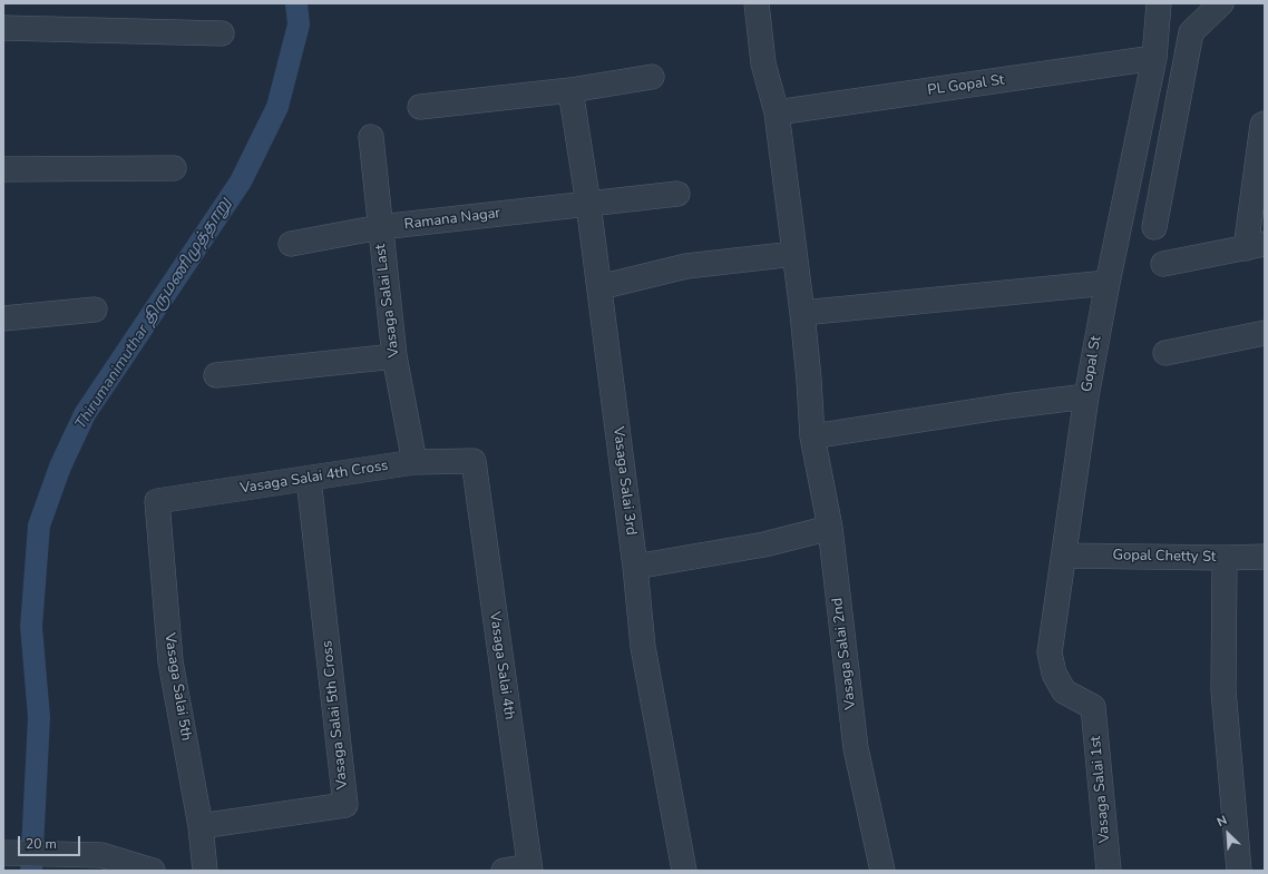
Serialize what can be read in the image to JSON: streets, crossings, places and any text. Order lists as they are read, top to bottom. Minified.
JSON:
{"streets":{"street":["PL Gopal St","Ramana Nagar","Vasaga Salai Last","Gopal St","Vasaga Salai 4th Cross","Vasaga Salai 3rd","Gopal Chetty St","Vasaga Salai 2nd","Vasaga Salai 4th","Vasaga Salai 5th","Vasaga Salai 5th Cross","Vasaga Salai 1st"]},"crossings":[["PL Gopal St","Gopal St"],["PL Gopal St","Vasaga Salai 2nd"],["Ramana Nagar","Vasaga Salai Last"],["Ramana Nagar","Vasaga Salai 3rd"],["Vasaga Salai Last","Vasaga Salai 4th Cross"],["Gopal St","Gopal Chetty St"],["Gopal St","Vasaga Salai 1st"],["Vasaga Salai 4th Cross","Vasaga Salai 4th"],["Vasaga Salai 4th Cross","Vasaga Salai 5th"],["Vasaga Salai 4th Cross","Vasaga Salai 5th Cross"],["Vasaga Salai 5th","Vasaga Salai 5th Cross"]],"water":["Thirumanimuthar திருமணிமுத்தாறு"],"scale_bar":"20 m","north":"top left"}
